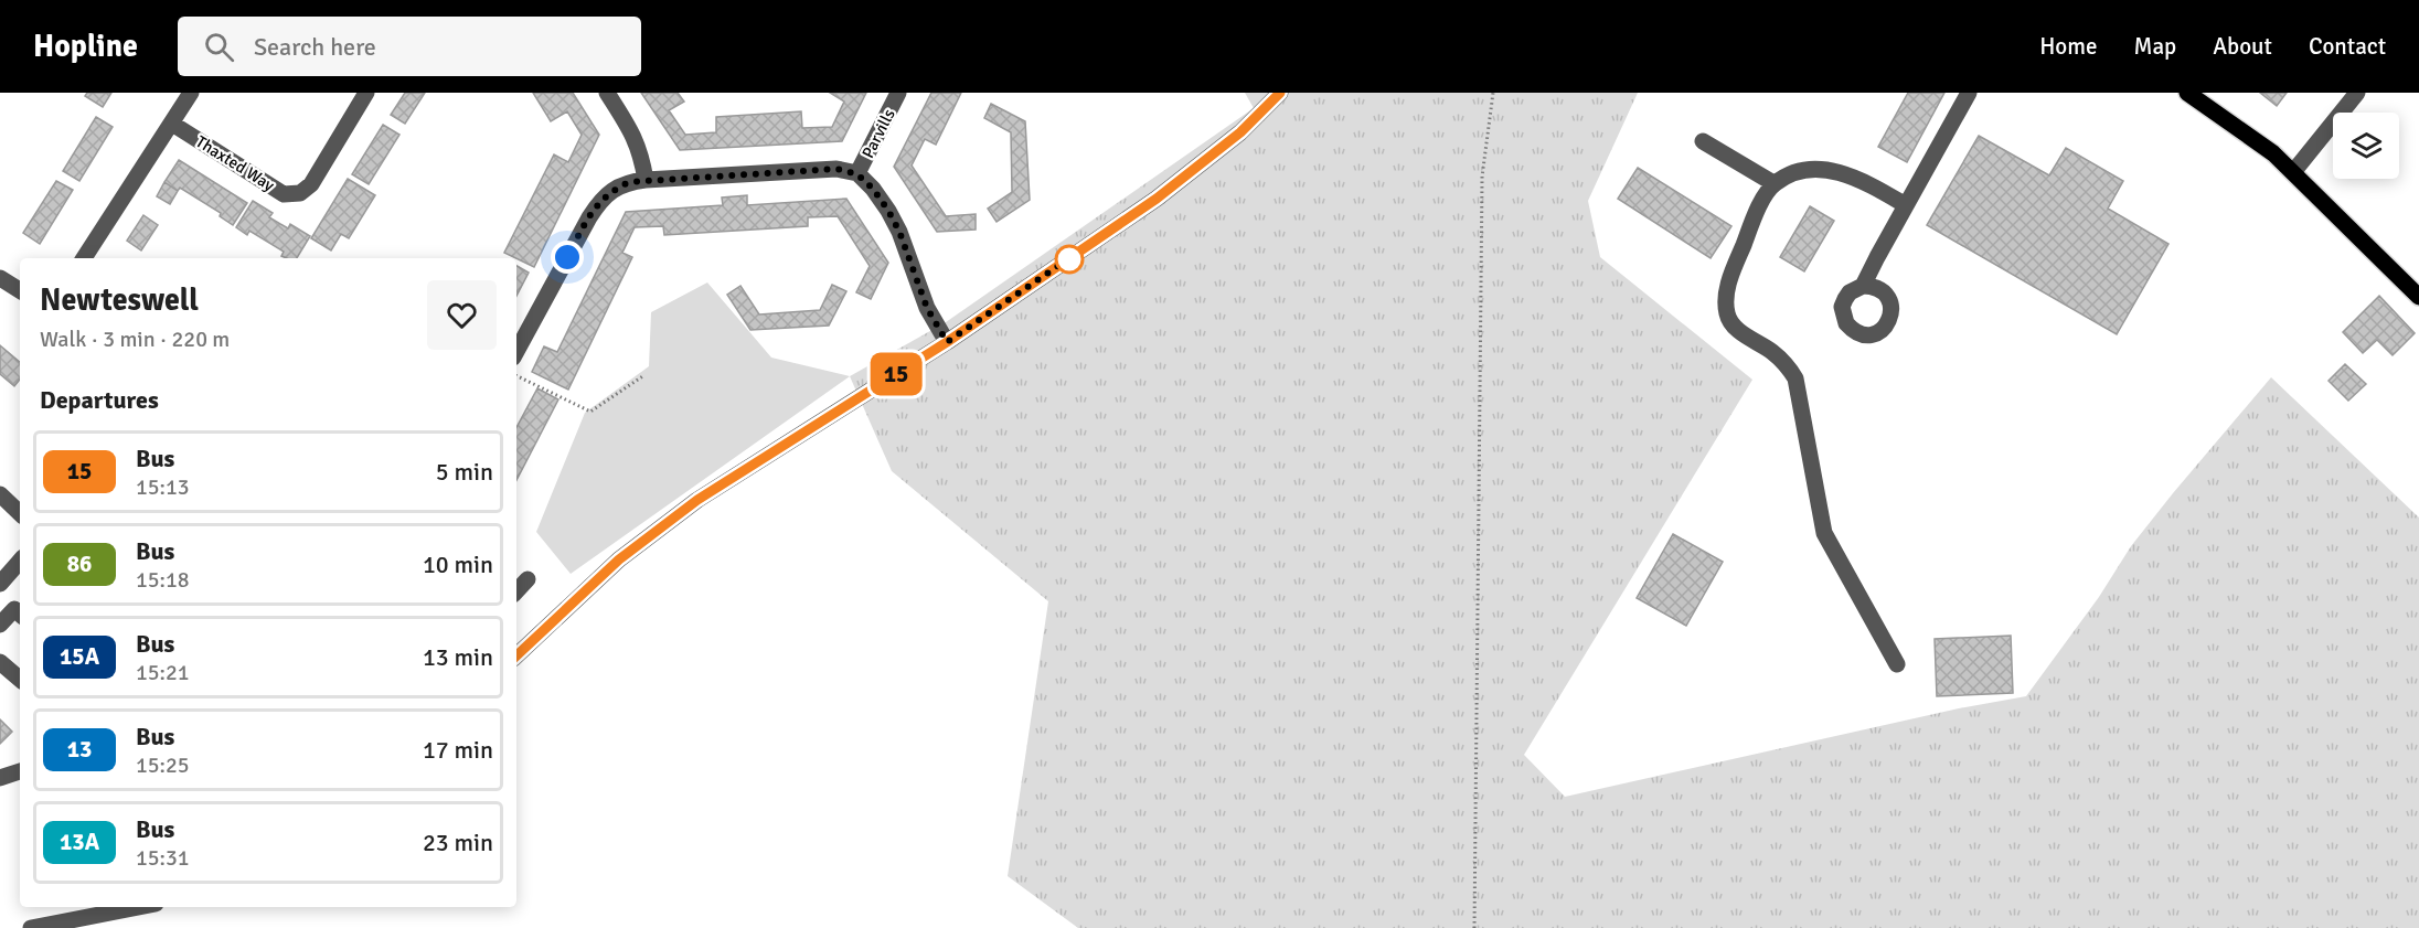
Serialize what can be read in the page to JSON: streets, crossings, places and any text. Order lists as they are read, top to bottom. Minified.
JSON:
{"streets":{"street":["Parvills","Thaxted Way"]},"lines":["bus line 15"],"page":{"header":"Hopline","search":"Search here","nav":["Home","Map","About","Contact"],"on_map":"15","heading":[["Newteswell","Walk · 3 min · 220 m"],"Departures"],"list":[{"mark":"15","name":"Bus","note":"15:13","value":"5 min"},{"mark":"86","name":"Bus","note":"15:18","value":"10 min"},{"mark":"15A","name":"Bus","note":"15:21","value":"13 min"},{"mark":"13","name":"Bus","note":"15:25","value":"17 min"},{"mark":"13A","name":"Bus","note":"15:31","value":"23 min"}]}}
